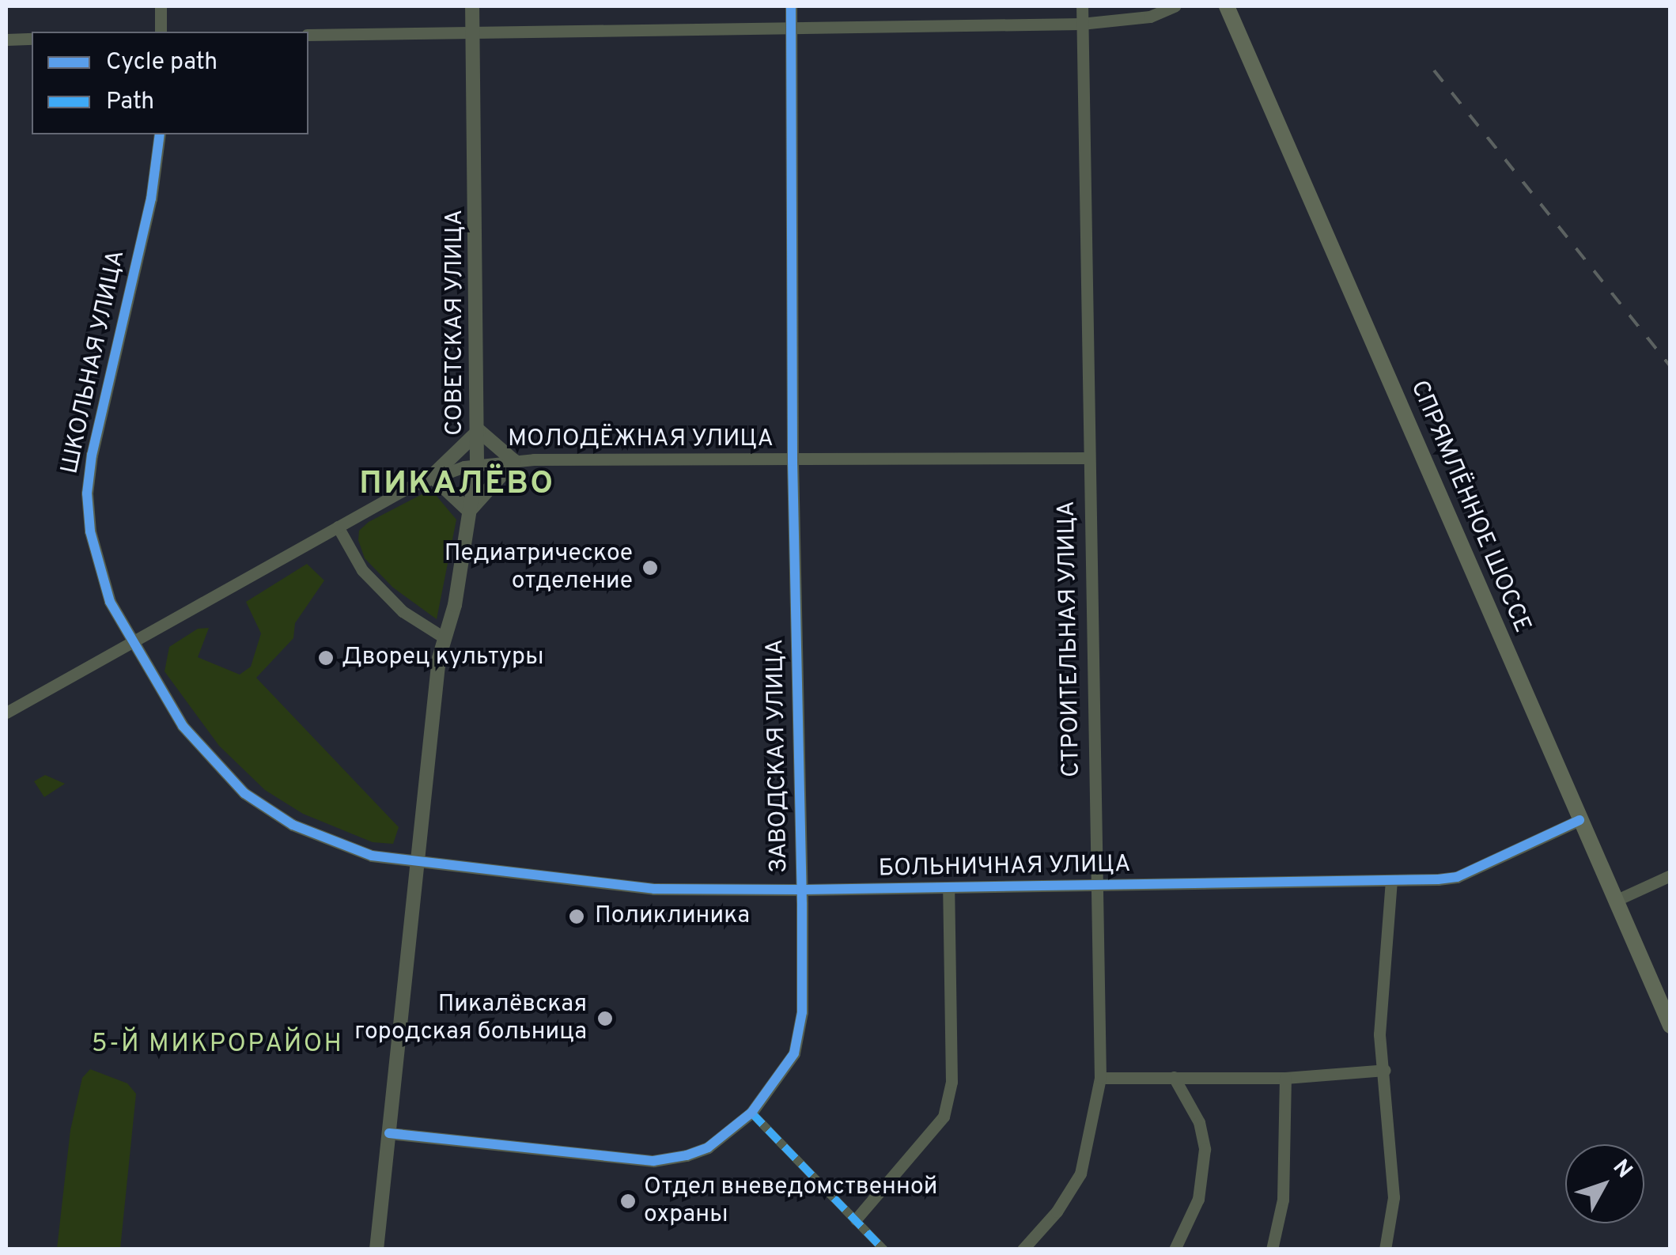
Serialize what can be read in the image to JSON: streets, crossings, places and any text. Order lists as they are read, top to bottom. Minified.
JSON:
{"streets":{"main road":["СПРЯМЛЁННОЕ ШОССЕ"],"street":["СОВЕТСКАЯ УЛИЦА","ШКОЛЬНАЯ УЛИЦА","МОЛОДЁЖНАЯ УЛИЦА","СТРОИТЕЛЬНАЯ УЛИЦА","ЗАВОДСКАЯ УЛИЦА","БОЛЬНИЧНАЯ УЛИЦА"]},"crossings":[["СОВЕТСКАЯ УЛИЦА","ШКОЛЬНАЯ УЛИЦА"],["СОВЕТСКАЯ УЛИЦА","МОЛОДЁЖНАЯ УЛИЦА"],["СОВЕТСКАЯ УЛИЦА","ЗАВОДСКАЯ УЛИЦА"],["СОВЕТСКАЯ УЛИЦА","БОЛЬНИЧНАЯ УЛИЦА"],["ШКОЛЬНАЯ УЛИЦА","МОЛОДЁЖНАЯ УЛИЦА"],["ШКОЛЬНАЯ УЛИЦА","БОЛЬНИЧНАЯ УЛИЦА"],["МОЛОДЁЖНАЯ УЛИЦА","СТРОИТЕЛЬНАЯ УЛИЦА"],["МОЛОДЁЖНАЯ УЛИЦА","ЗАВОДСКАЯ УЛИЦА"],["СПРЯМЛЁННОЕ ШОССЕ","БОЛЬНИЧНАЯ УЛИЦА"],["СТРОИТЕЛЬНАЯ УЛИЦА","БОЛЬНИЧНАЯ УЛИЦА"],["ЗАВОДСКАЯ УЛИЦА","БОЛЬНИЧНАЯ УЛИЦА"]],"districts":["ПИКАЛЁВО","5-Й МИКРОРАЙОН"],"places":["Педиатрическое отделение","Дворец культуры","Поликлиника","Пикалёвская городская больница","Отдел вневедомственной охраны"],"legend":["Cycle path","Path"],"north":"top right"}
